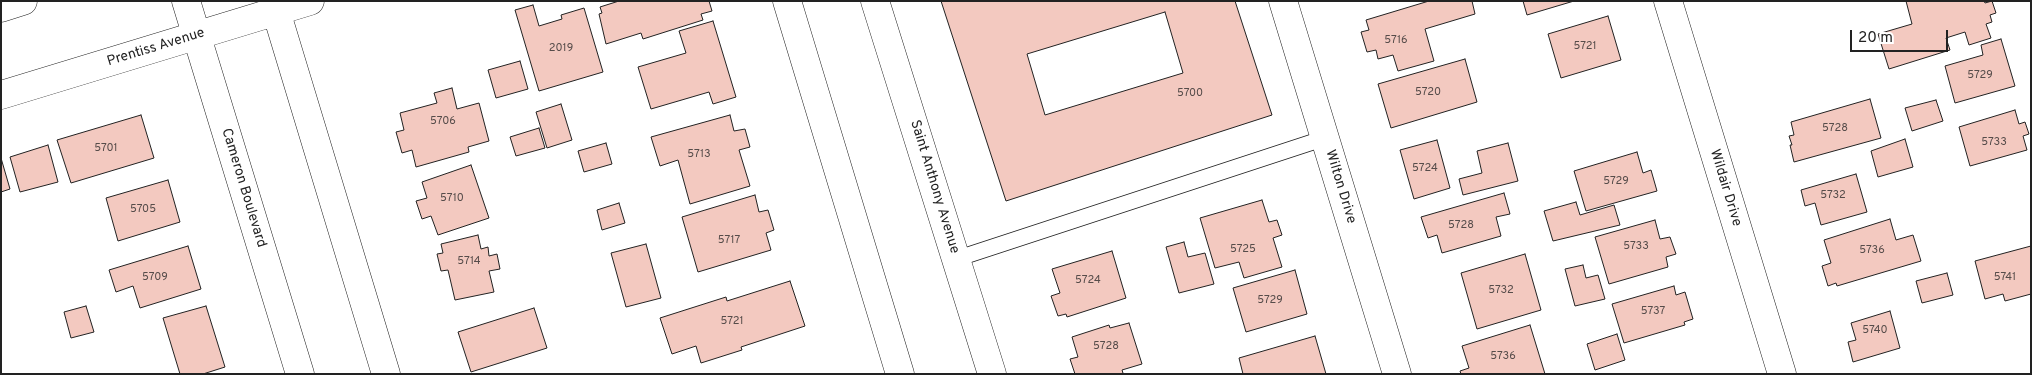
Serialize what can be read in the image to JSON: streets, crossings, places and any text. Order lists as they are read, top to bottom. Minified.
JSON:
{"streets":{"street":["Prentiss Avenue","Saint Anthony Avenue","Wilton Drive","Cameron Boulevard","Wildair Drive"]},"crossings":[["Prentiss Avenue","Cameron Boulevard"]],"house_numbers":["5716","5721","2019","5729","5720","5700","5706","5728","5733","5701","5713","5724","5729","5732","5710","5705","5728","5717","5733","5725","5736","5714","5709","5741","5724","5732","5729","5737","5721","5740","5728","5736"],"scale_bar":"20 m"}
